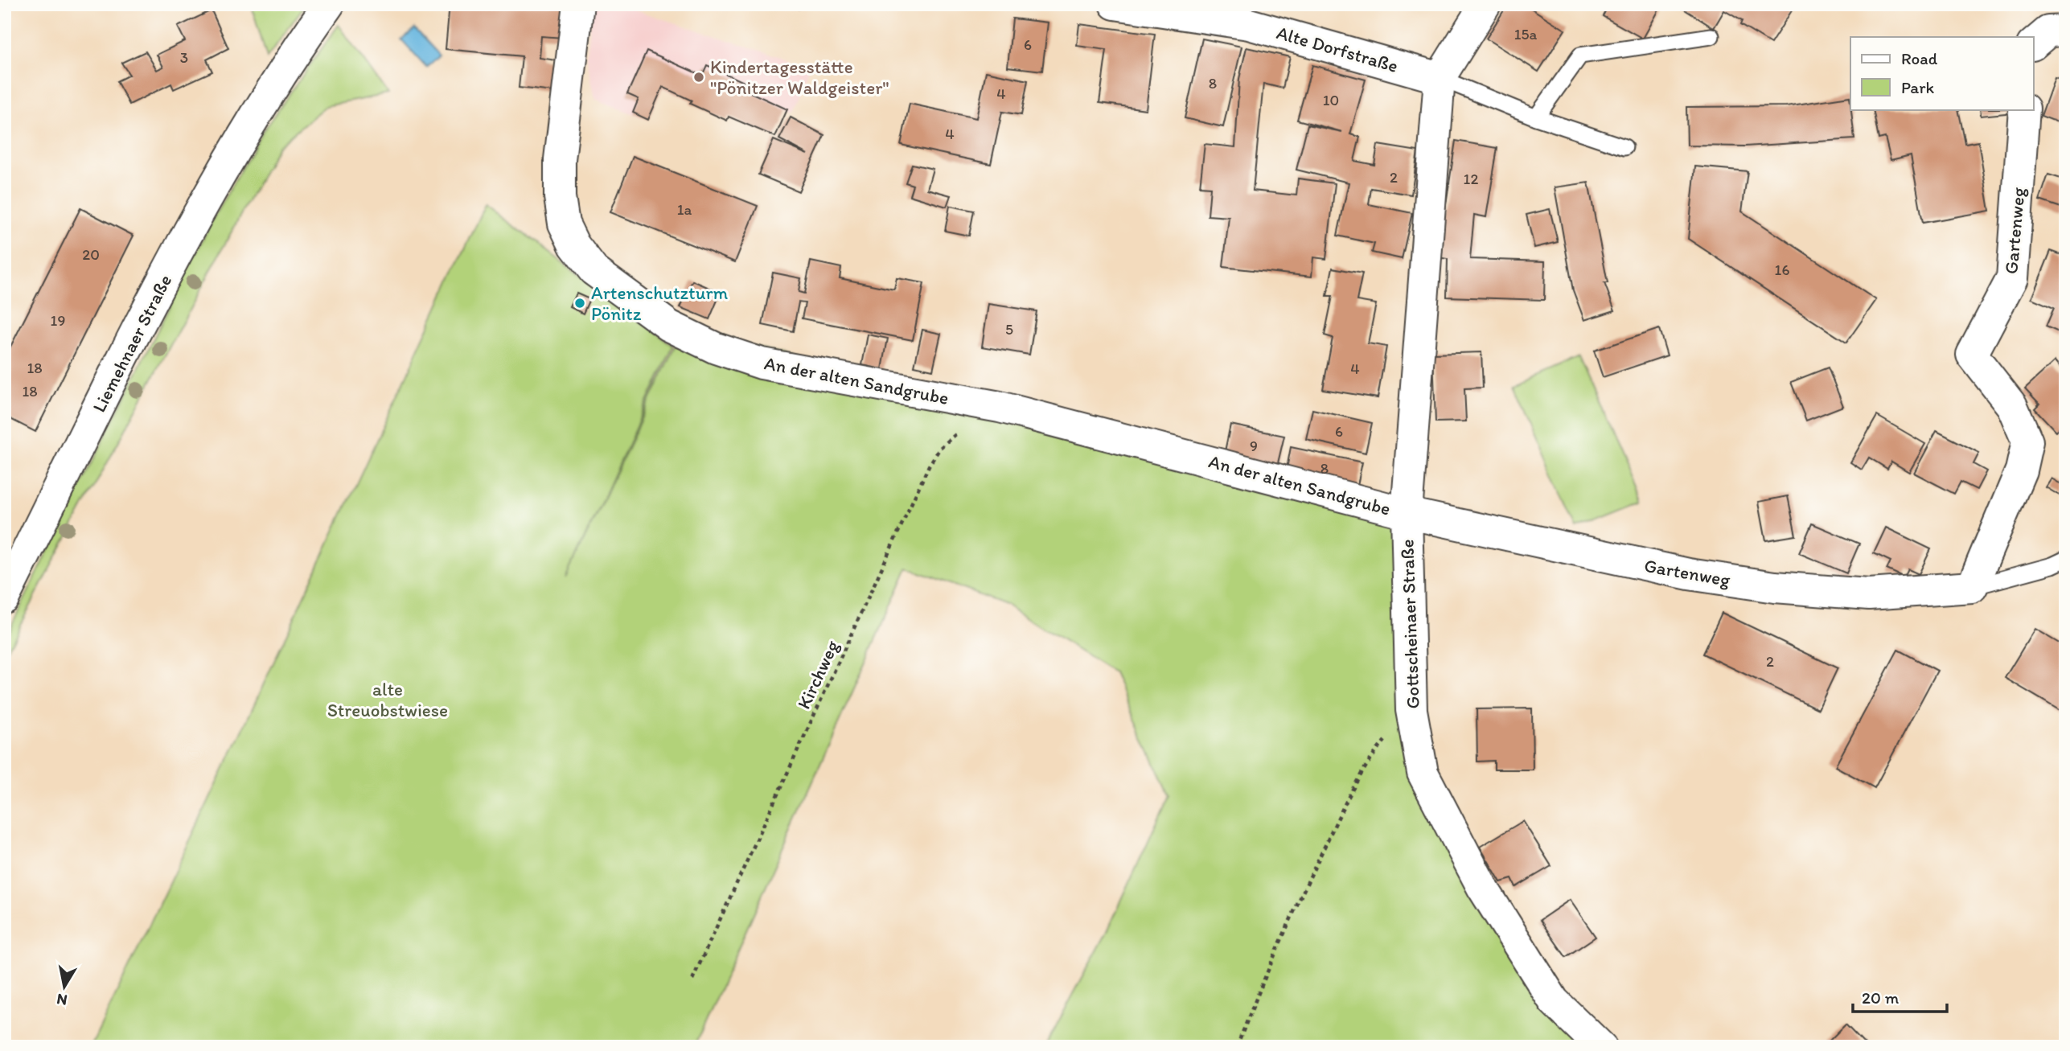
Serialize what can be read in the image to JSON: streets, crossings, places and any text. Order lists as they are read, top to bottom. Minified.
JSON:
{"streets":{"street":["Alte Dorfstraße","Gartenweg","Liemehnaer Straße","An der alten Sandgrube","Gottscheinaer Straße"],"path":["Kirchweg"]},"crossings":[["Alte Dorfstraße","Gottscheinaer Straße"],["Gartenweg","An der alten Sandgrube"],["Gartenweg","Gottscheinaer Straße"],["An der alten Sandgrube","Gottscheinaer Straße"],["An der alten Sandgrube","Kirchweg"]],"parks":["alte Streuobstwiese"],"places":["Kindertagesstätte \"Pönitzer Waldgeister\"","Artenschutzturm Pönitz"],"house_numbers":["15a","6","3","8","4","10","4","2","12","1a","20","16","19","5","18","4","18","6","9","8","2"],"legend":["Road","Park"],"scale_bar":"20 m","north":"bottom"}
